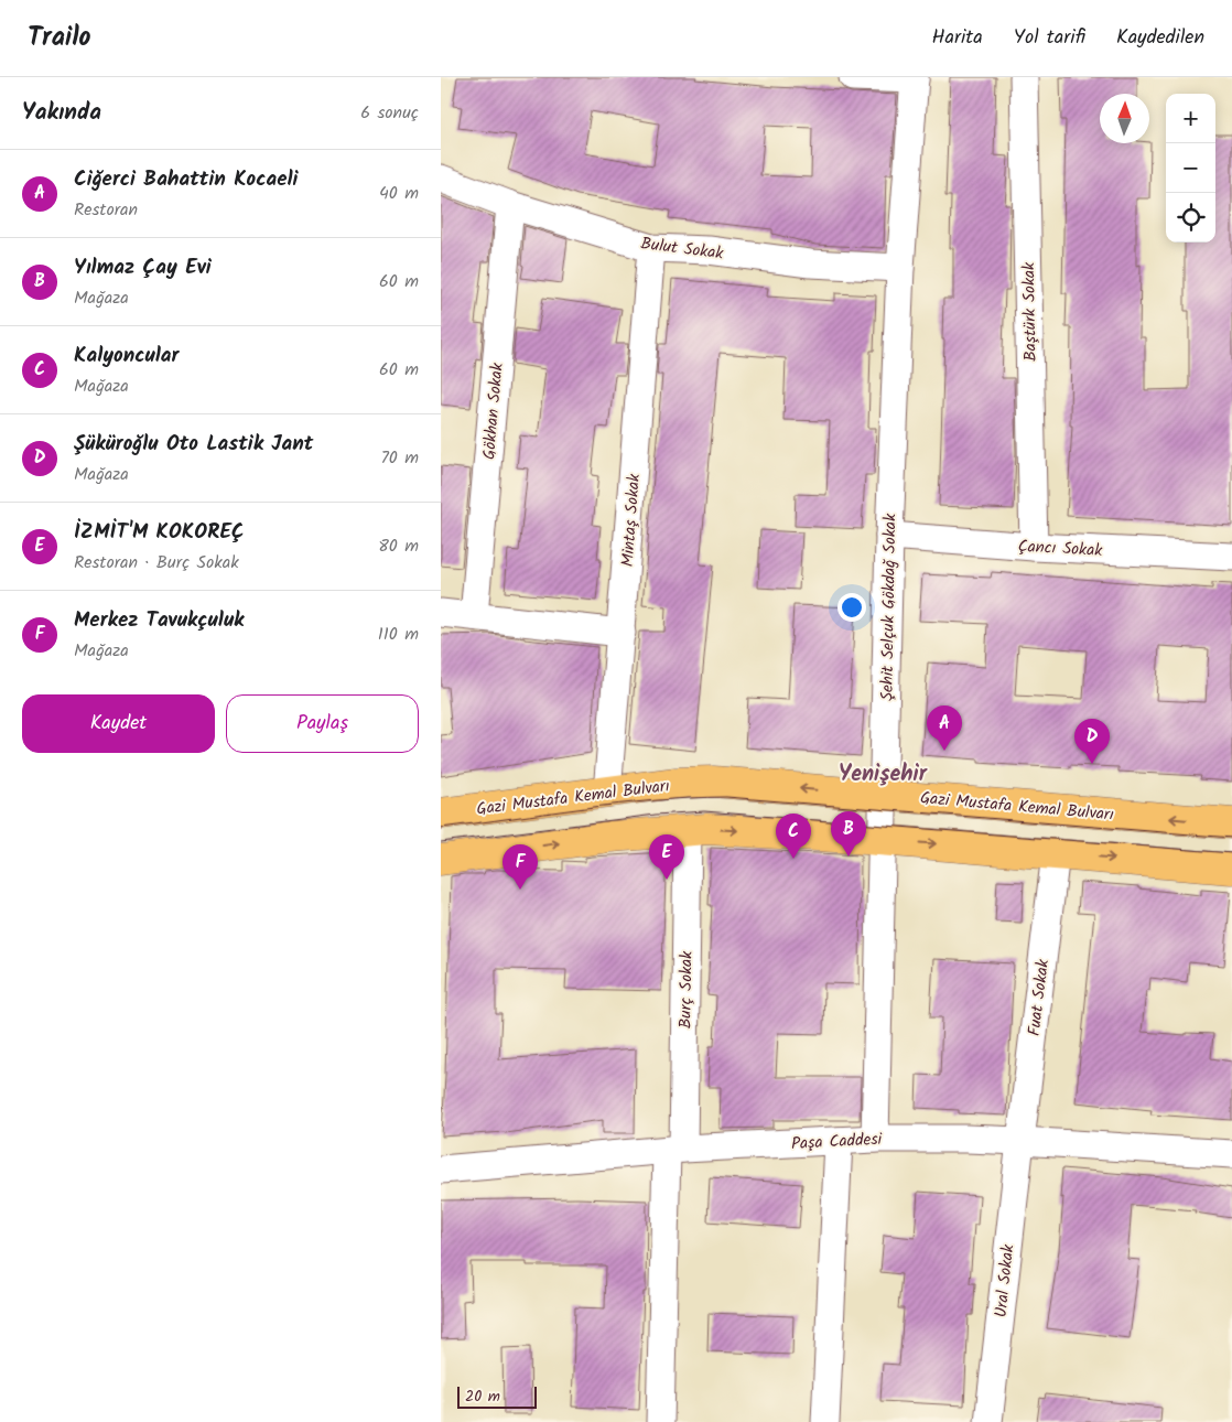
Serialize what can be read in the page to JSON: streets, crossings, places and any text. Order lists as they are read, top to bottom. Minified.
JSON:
{"streets":{"main road":["Gazi Mustafa Kemal Bulvarı"],"street":["Bulut Sokak","Baştürk Sokak","Gökhan Sokak","Mintaş Sokak","Çancı Sokak","Şehit Selçuk Gökdağ Sokak","Burç Sokak","Fuat Sokak","Paşa Caddesi","Ural Sokak"]},"crossings":[["Bulut Sokak","Gökhan Sokak"],["Bulut Sokak","Mintaş Sokak"],["Bulut Sokak","Şehit Selçuk Gökdağ Sokak"],["Baştürk Sokak","Çancı Sokak"],["Mintaş Sokak","Gazi Mustafa Kemal Bulvarı"],["Çancı Sokak","Şehit Selçuk Gökdağ Sokak"],["Şehit Selçuk Gökdağ Sokak","Gazi Mustafa Kemal Bulvarı"],["Şehit Selçuk Gökdağ Sokak","Paşa Caddesi"],["Burç Sokak","Paşa Caddesi"],["Fuat Sokak","Paşa Caddesi"],["Fuat Sokak","Ural Sokak"],["Paşa Caddesi","Ural Sokak"]],"districts":["Yenişehir"],"scale_bar":"20 m","north":"top","page":{"header":"Trailo","nav":["Harita","Yol tarifi","Kaydedilen"],"heading":["Yakında","6 sonuç"],"map_buttons":["+","−"],"list":[{"mark":"A","name":"Ciğerci Bahattin Kocaeli","note":"Restoran","value":"40 m"},{"mark":"B","name":"Yılmaz Çay Evi","note":"Mağaza","value":"60 m"},{"mark":"C","name":"Kalyoncular","note":"Mağaza","value":"60 m"},{"mark":"D","name":"Şüküroğlu Oto Lastik Jant","note":"Mağaza","value":"70 m"},{"mark":"E","name":"İZMİT'M KOKOREÇ","note":"Restoran · Burç Sokak","value":"80 m"},{"mark":"F","name":"Merkez Tavukçuluk","note":"Mağaza","value":"110 m"}],"buttons":["Kaydet","Paylaş"],"pins":["A","D","B","C","E","F"],"scale":"20 m"}}
